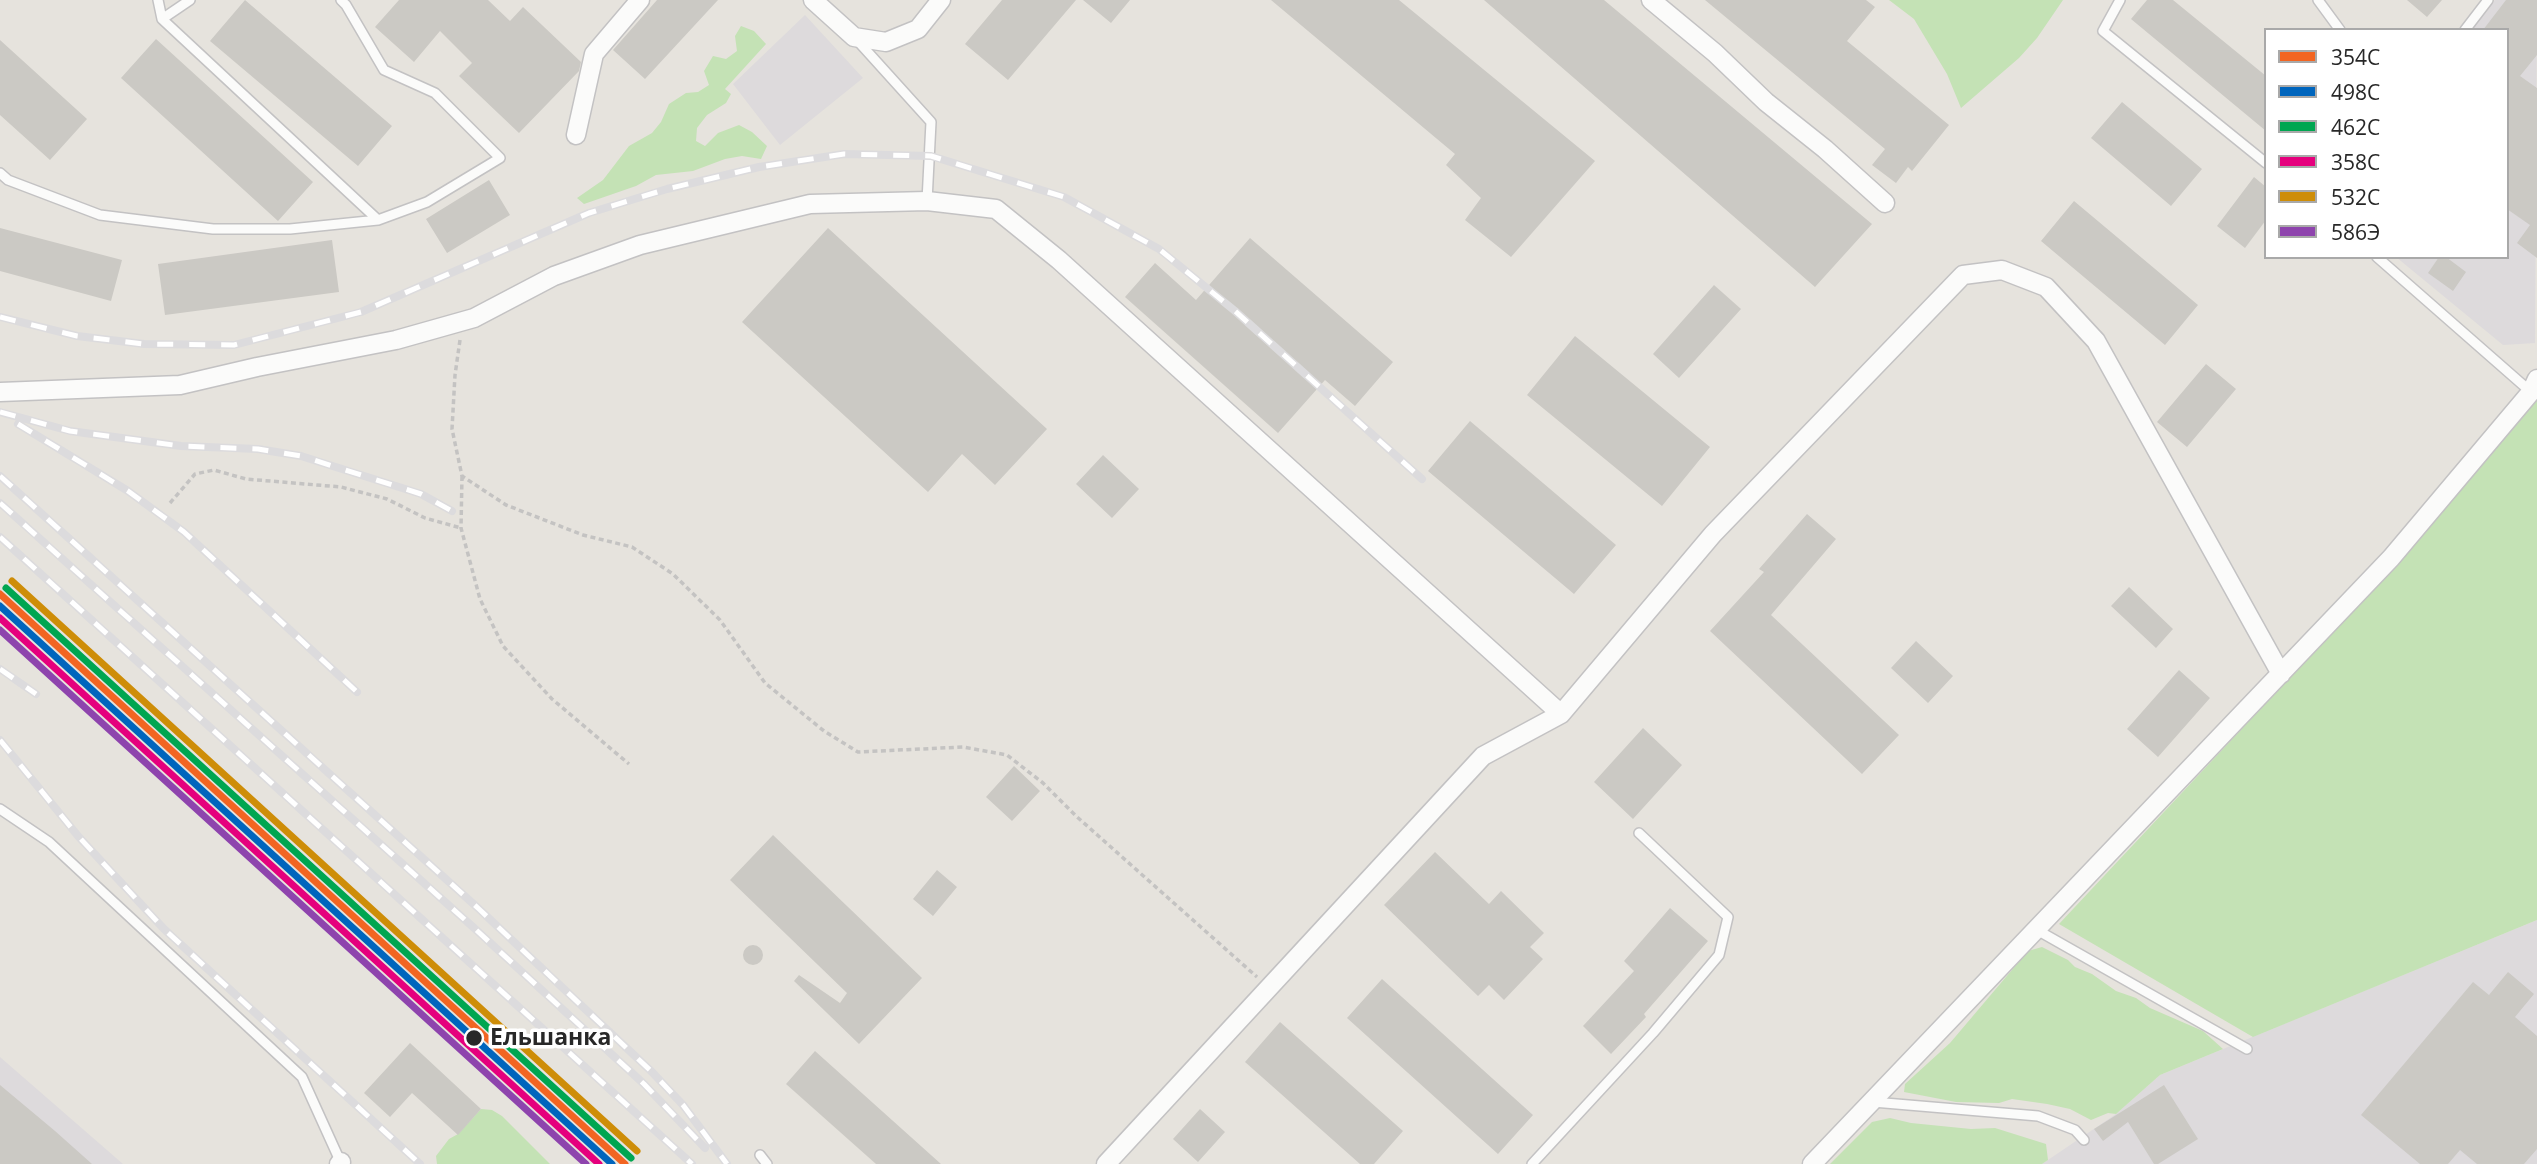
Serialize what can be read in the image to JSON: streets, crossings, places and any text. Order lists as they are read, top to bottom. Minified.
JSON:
{"places":["Ельшанка"],"lines":["transit line 532С","transit line 462С","transit line 354С","transit line 498С","transit line 358С","transit line 586Э"],"legend":["354С","498С","462С","358С","532С","586Э"]}
